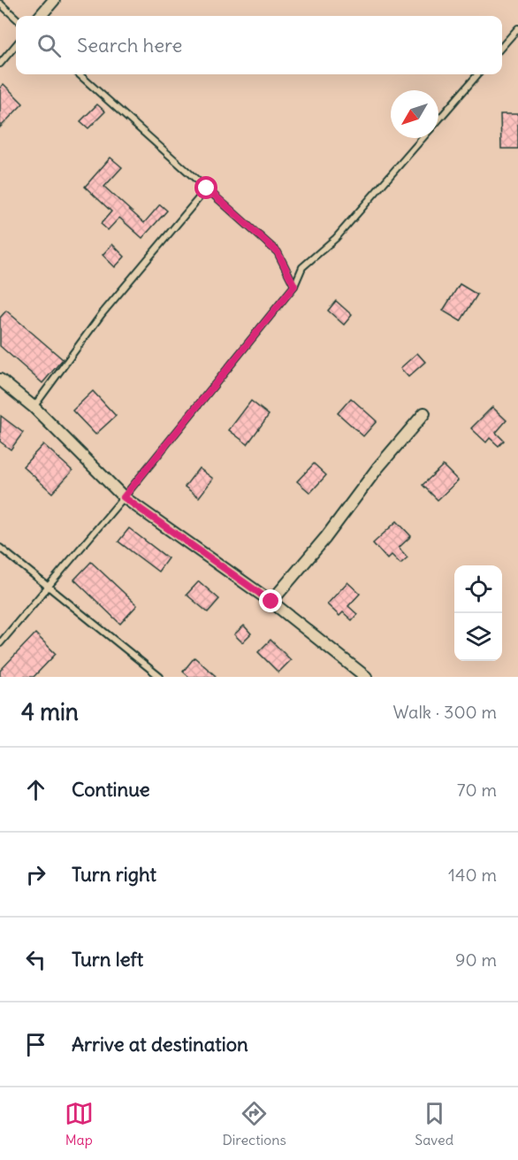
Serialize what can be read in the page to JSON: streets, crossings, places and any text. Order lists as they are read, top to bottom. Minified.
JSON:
{"north":"bottom left","page":{"search":"Search here","heading":["4 min","Walk · 300 m"],"list":[["Continue","70 m"],["Turn right","140 m"],["Turn left","90 m"],"Arrive at destination"],"nav":["Map","Directions","Saved"]}}
